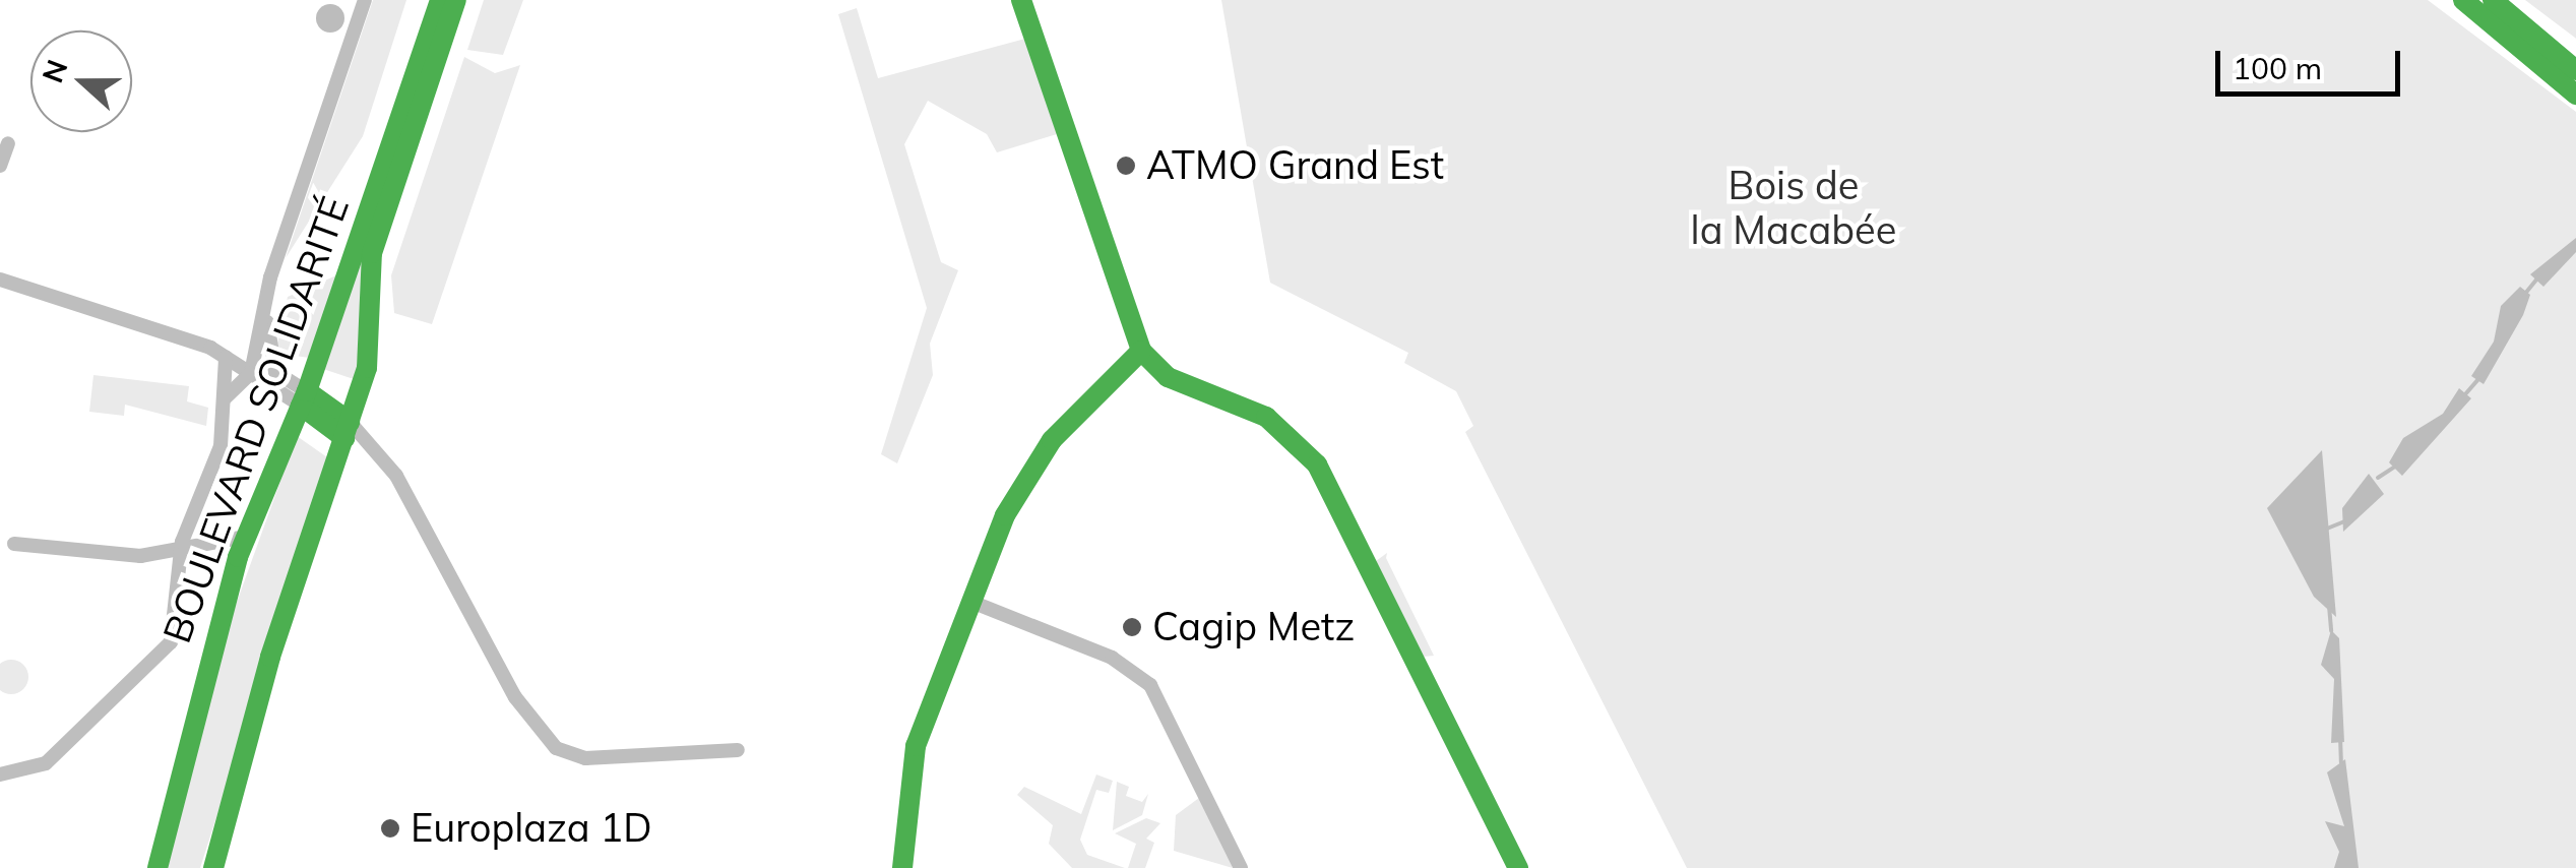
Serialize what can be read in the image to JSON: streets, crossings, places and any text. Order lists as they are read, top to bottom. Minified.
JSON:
{"streets":{"main road":["BOULEVARD SOLIDARITÉ"]},"parks":["Bois de la Macabée"],"places":["ATMO Grand Est","Cagip Metz","Europlaza 1D"],"scale_bar":"100 m","north":"left"}
